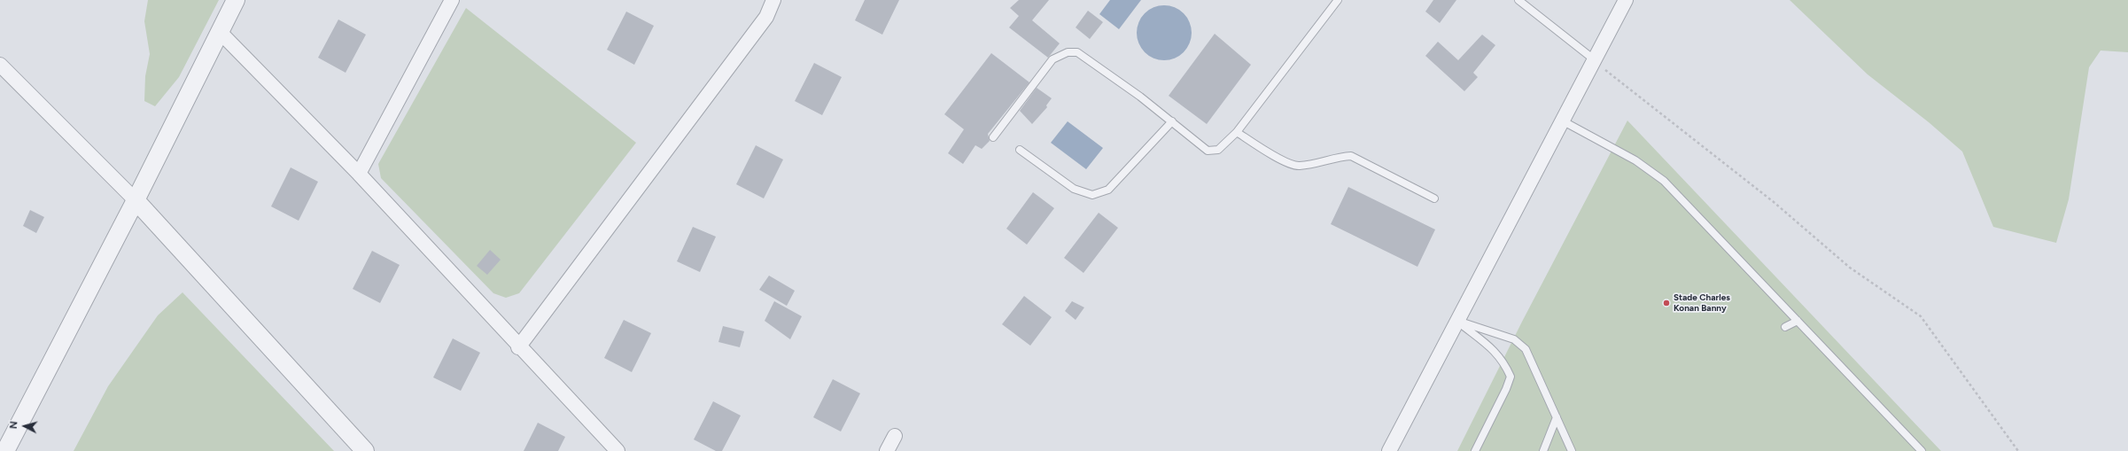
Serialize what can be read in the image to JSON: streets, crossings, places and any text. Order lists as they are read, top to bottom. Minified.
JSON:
{"places":["Stade Charles Konan Banny"],"north":"left"}
